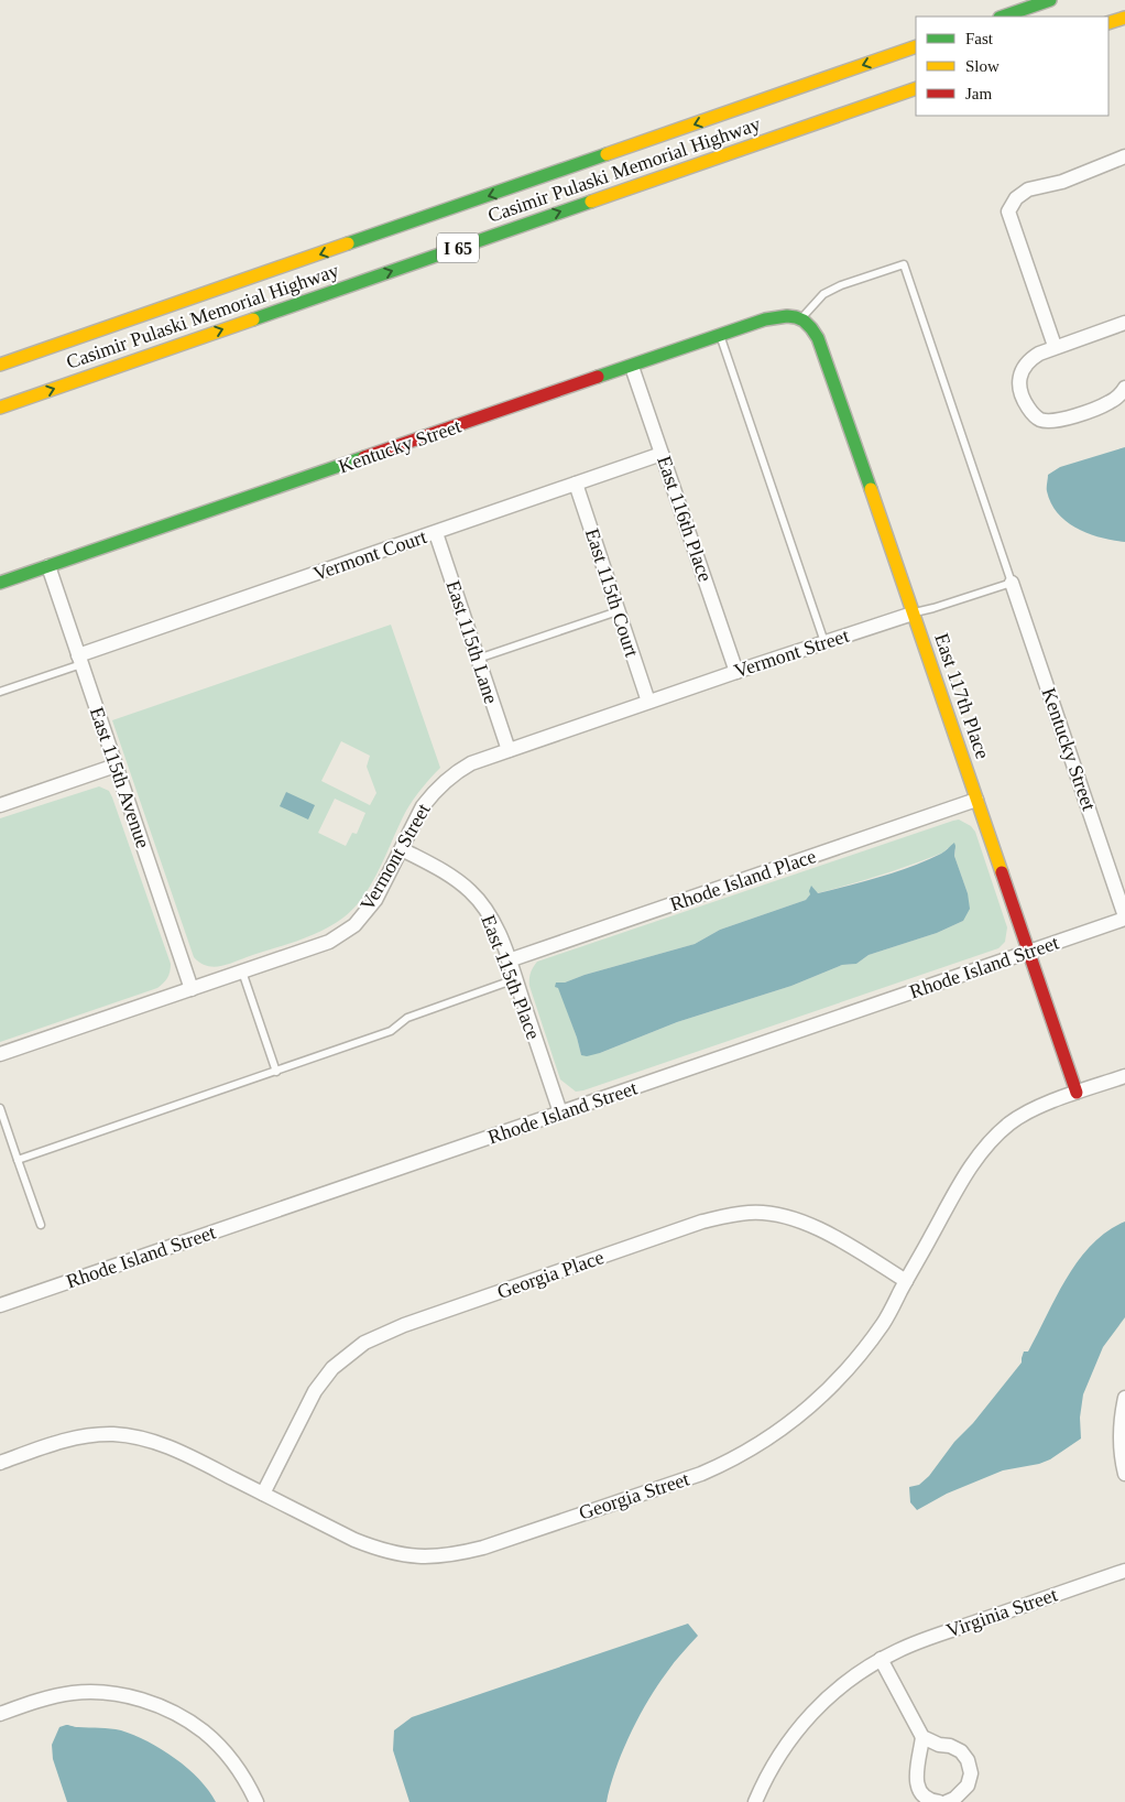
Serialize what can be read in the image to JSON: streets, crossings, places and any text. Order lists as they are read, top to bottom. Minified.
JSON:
{"streets":{"main road":["Casimir Pulaski Memorial Highway","I 65","Kentucky Street","East 117th Place"],"street":["East 116th Place","Vermont Court","East 115th Court","East 115th Lane","Vermont Street","East 115th Avenue","Rhode Island Place","Rhode Island Street","East 115th Place","Georgia Place","Georgia Street","Virginia Street"]},"crossings":[["Kentucky Street","East 116th Place"],["Kentucky Street","East 117th Place"],["Kentucky Street","East 115th Avenue"],["Kentucky Street","Rhode Island Street"],["East 116th Place","Vermont Court"],["East 116th Place","Vermont Street"],["Vermont Court","East 115th Court"],["Vermont Court","East 115th Lane"],["Vermont Court","East 115th Avenue"],["East 115th Court","Vermont Street"],["East 115th Lane","Vermont Street"],["Vermont Street","East 117th Place"],["Vermont Street","East 115th Avenue"],["Vermont Street","East 115th Place"],["East 117th Place","Rhode Island Place"],["East 117th Place","Rhode Island Street"],["East 117th Place","Georgia Street"],["Rhode Island Place","East 115th Place"],["Rhode Island Street","East 115th Place"],["Georgia Place","Georgia Street"]],"legend":["Fast","Slow","Jam"]}
